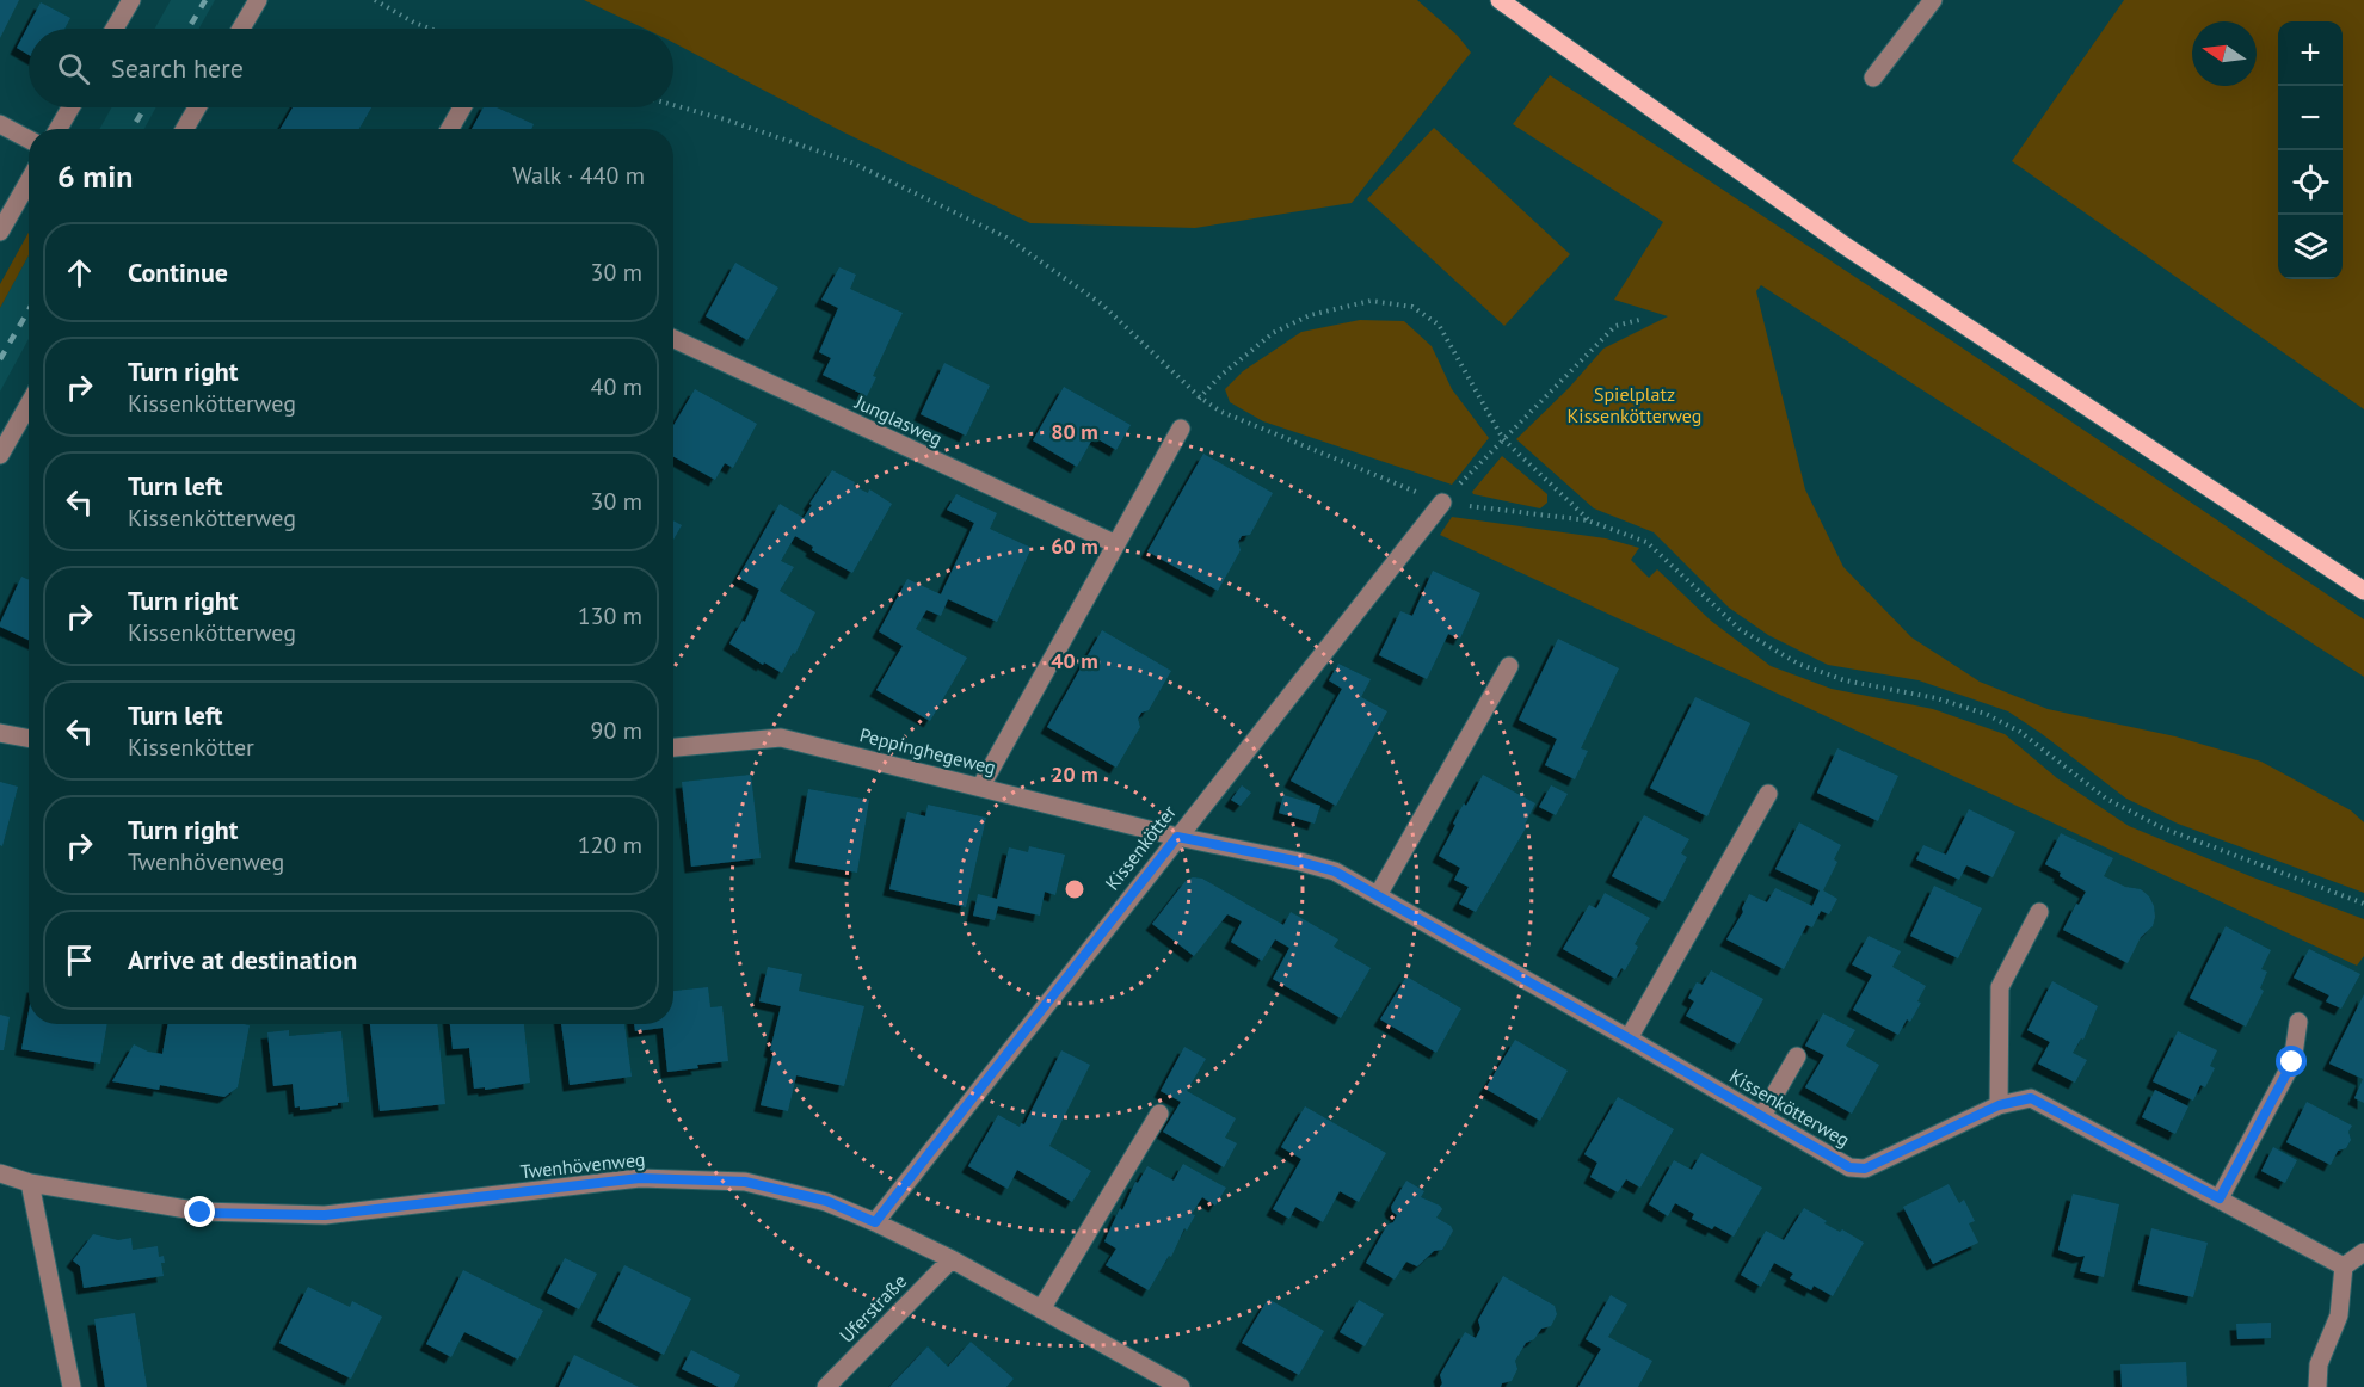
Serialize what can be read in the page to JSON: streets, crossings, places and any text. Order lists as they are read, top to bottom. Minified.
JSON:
{"streets":{"street":["Junglasweg","Peppinghegeweg","Kissenkötter","Kissenkötterweg","Twenhövenweg","Uferstraße"]},"crossings":[["Peppinghegeweg","Kissenkötter"],["Peppinghegeweg","Kissenkötterweg"],["Kissenkötter","Kissenkötterweg"],["Kissenkötter","Twenhövenweg"],["Twenhövenweg","Uferstraße"]],"parks":["Spielplatz Kissenkötterweg"],"north":"left","page":{"map_buttons":["+","−"],"search":"Search here","heading":["6 min","Walk · 440 m"],"list":[["Continue","30 m"],["Turn right","Kissenkötterweg","40 m"],["Turn left","Kissenkötterweg","30 m"],["Turn right","Kissenkötterweg","130 m"],["Turn left","Kissenkötter","90 m"],["Turn right","Twenhövenweg","120 m"],"Arrive at destination"]},"rings":["80 m","60 m","40 m","20 m"]}
